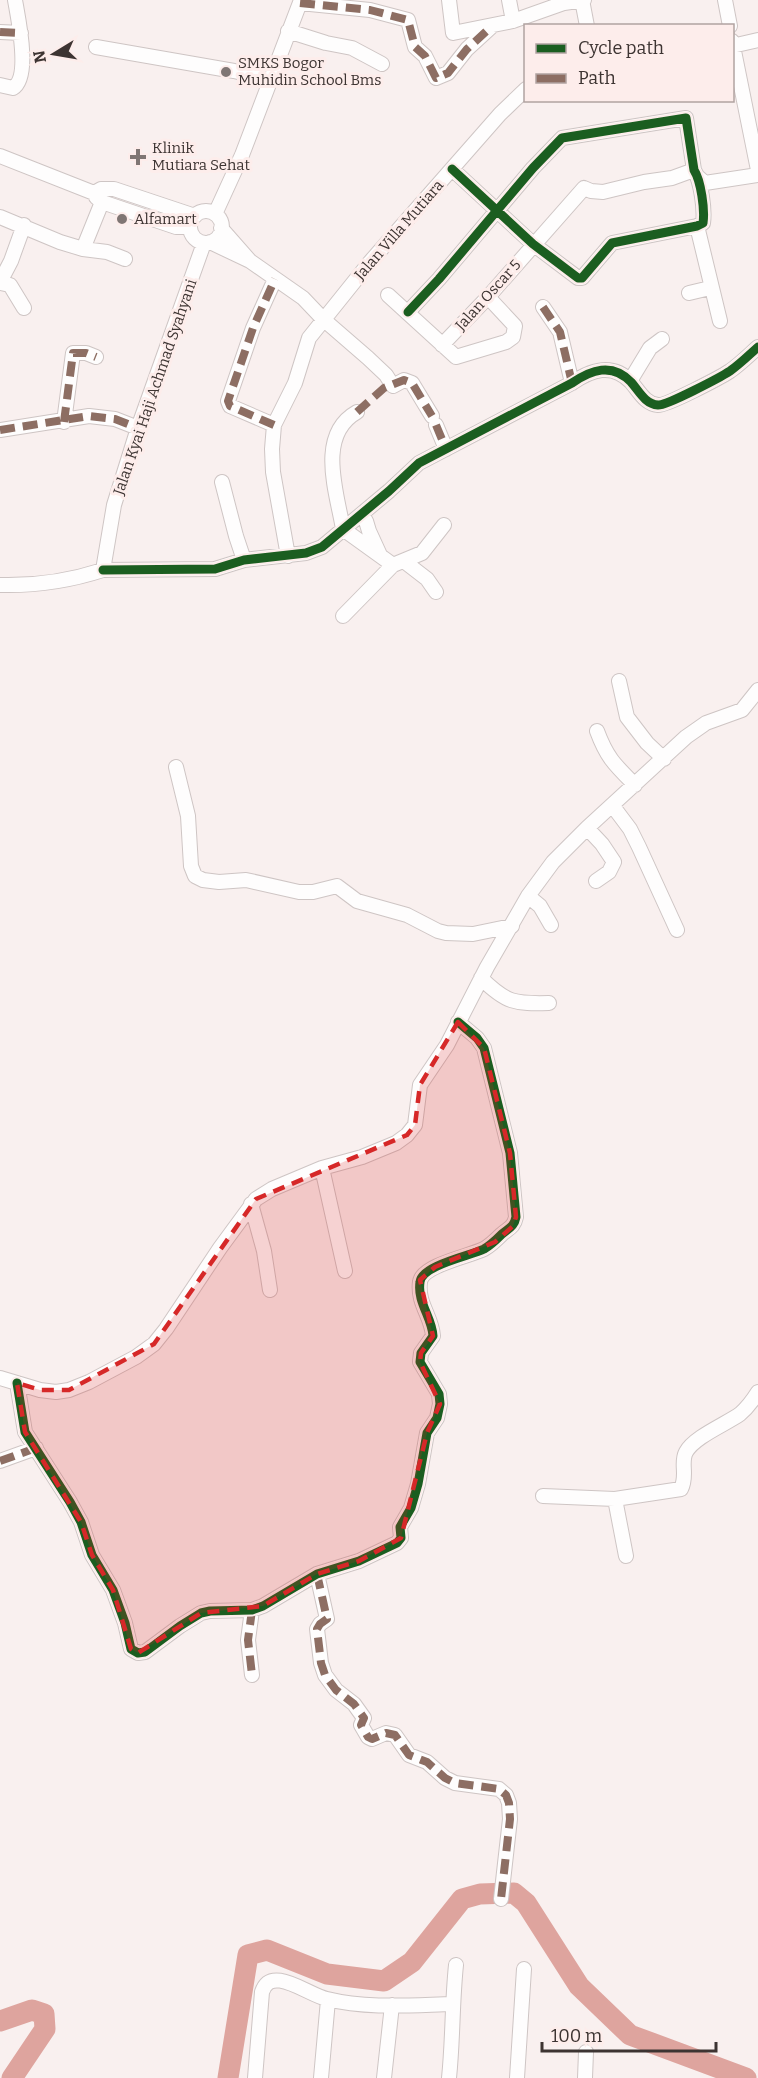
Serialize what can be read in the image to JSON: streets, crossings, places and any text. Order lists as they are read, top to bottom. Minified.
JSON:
{"streets":{"street":["Jalan Villa Mutiara","Jalan Oscar 5","Jalan Kyai Haji Achmad Syahyani"]},"places":{"other":["SMKS Bogor Muhidin School Bms","Alfamart"],"health":["Klinik Mutiara Sehat"]},"legend":["Cycle path","Path"],"scale_bar":"100 m","north":"left"}
